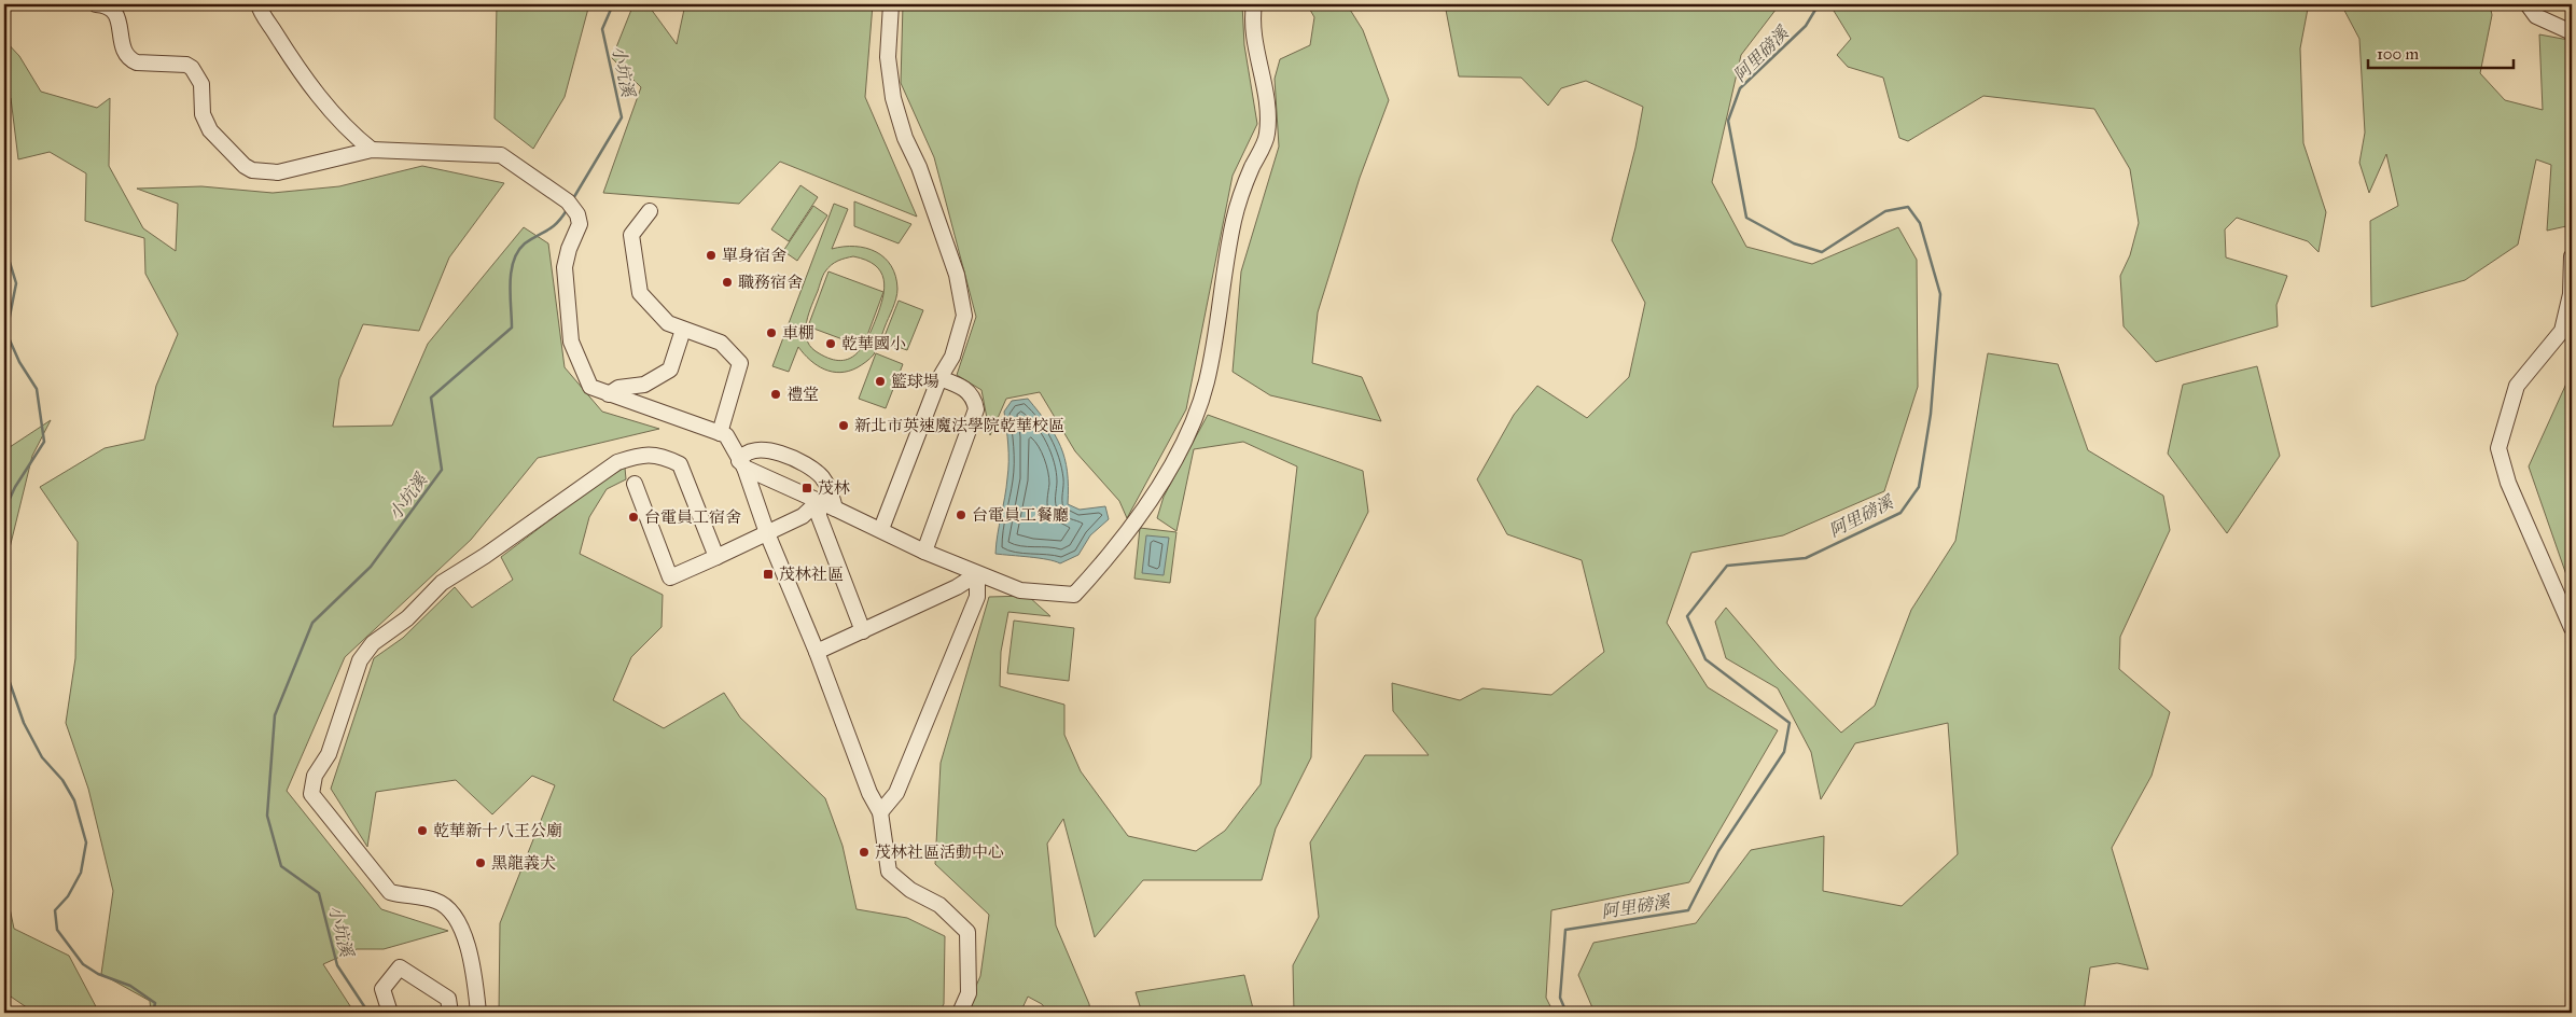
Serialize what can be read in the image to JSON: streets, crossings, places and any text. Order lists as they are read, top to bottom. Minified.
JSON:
{"water":["阿里磅溪","小坑溪"],"places":{"other":["單身宿舍","職務宿舍","車棚","乾華國小","籃球場","禮堂","新北市英速魔法學院乾華校區","台電員工餐廳","台電員工宿舍","乾華新十八王公廟","茂林社區活動中心","黑龍義犬"],"transit":["茂林","茂林社區"]},"scale_bar":"100 m"}
